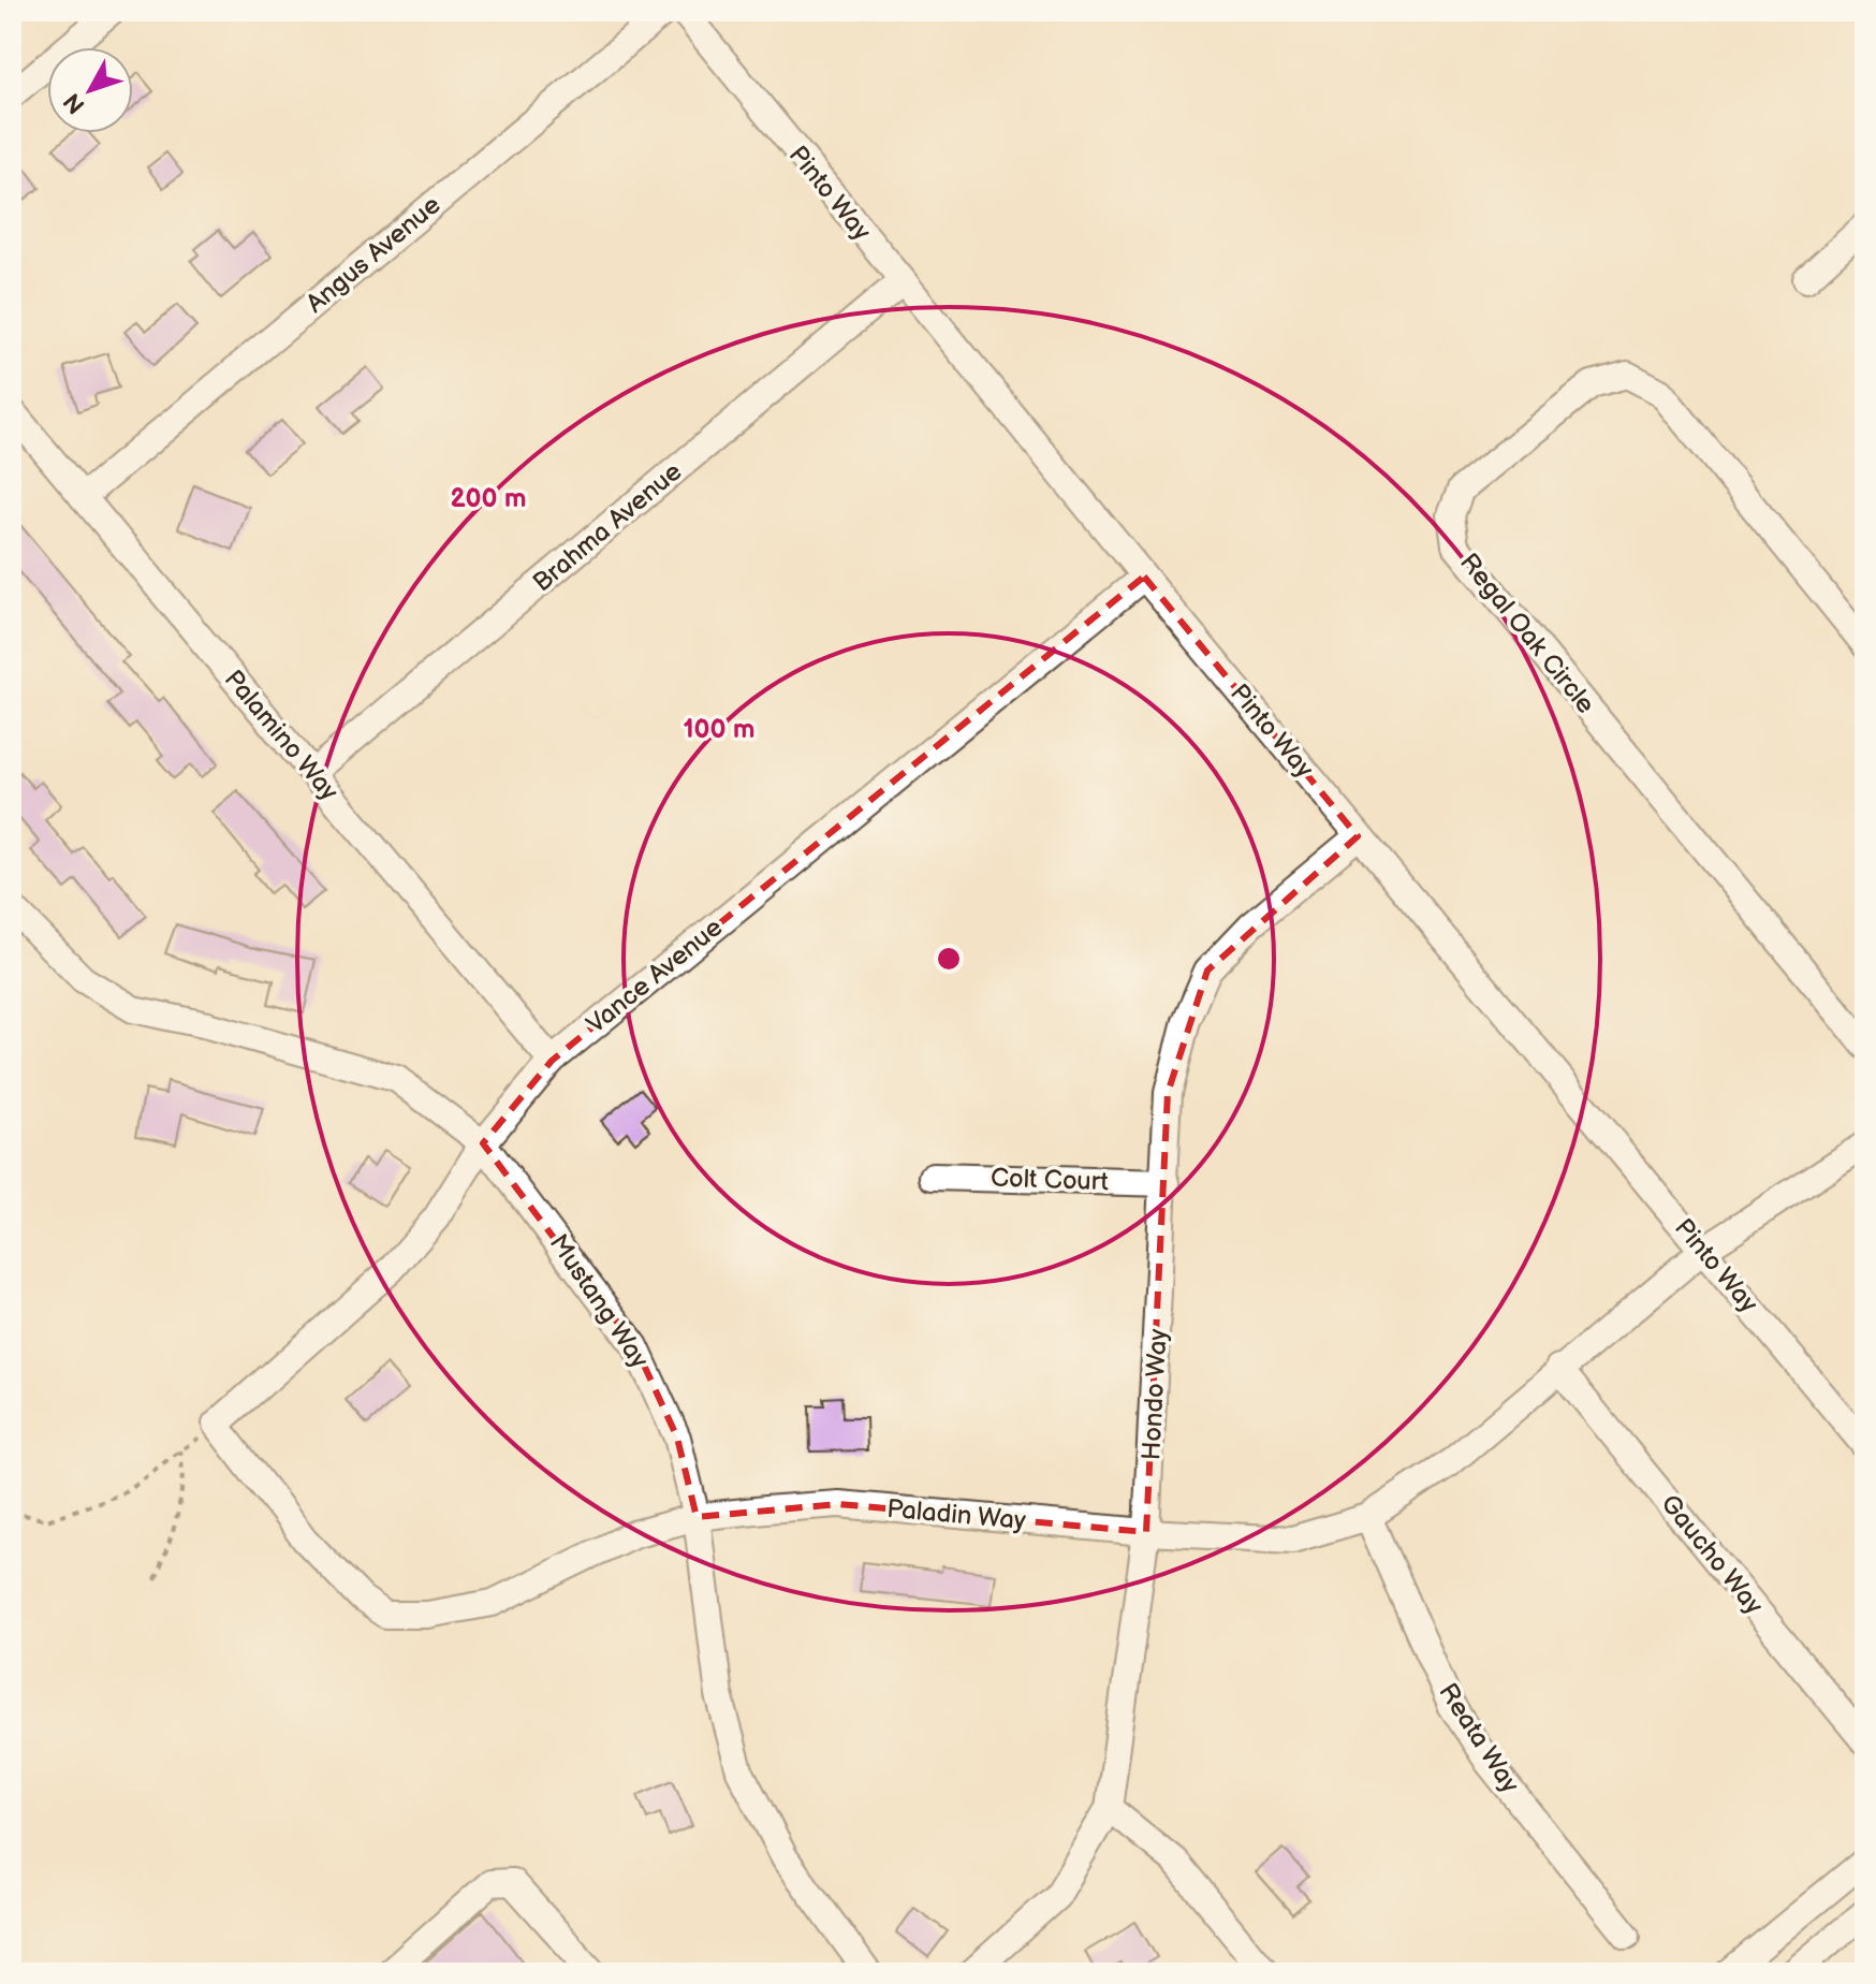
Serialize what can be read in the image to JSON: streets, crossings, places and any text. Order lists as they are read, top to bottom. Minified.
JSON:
{"streets":{"street":["Pinto Way","Angus Avenue","Brahma Avenue","Regal Oak Circle","Palamino Way","Vance Avenue","Colt Court","Mustang Way","Hondo Way","Paladin Way","Gaucho Way","Reata Way"]},"crossings":[["Pinto Way","Brahma Avenue"],["Pinto Way","Vance Avenue"],["Pinto Way","Hondo Way"],["Pinto Way","Paladin Way"],["Angus Avenue","Palamino Way"],["Brahma Avenue","Palamino Way"],["Palamino Way","Vance Avenue"],["Vance Avenue","Mustang Way"],["Vance Avenue","Paladin Way"],["Colt Court","Hondo Way"],["Mustang Way","Paladin Way"],["Hondo Way","Paladin Way"],["Paladin Way","Gaucho Way"],["Paladin Way","Reata Way"]],"north":"bottom left","rings":["200 m","100 m"]}
